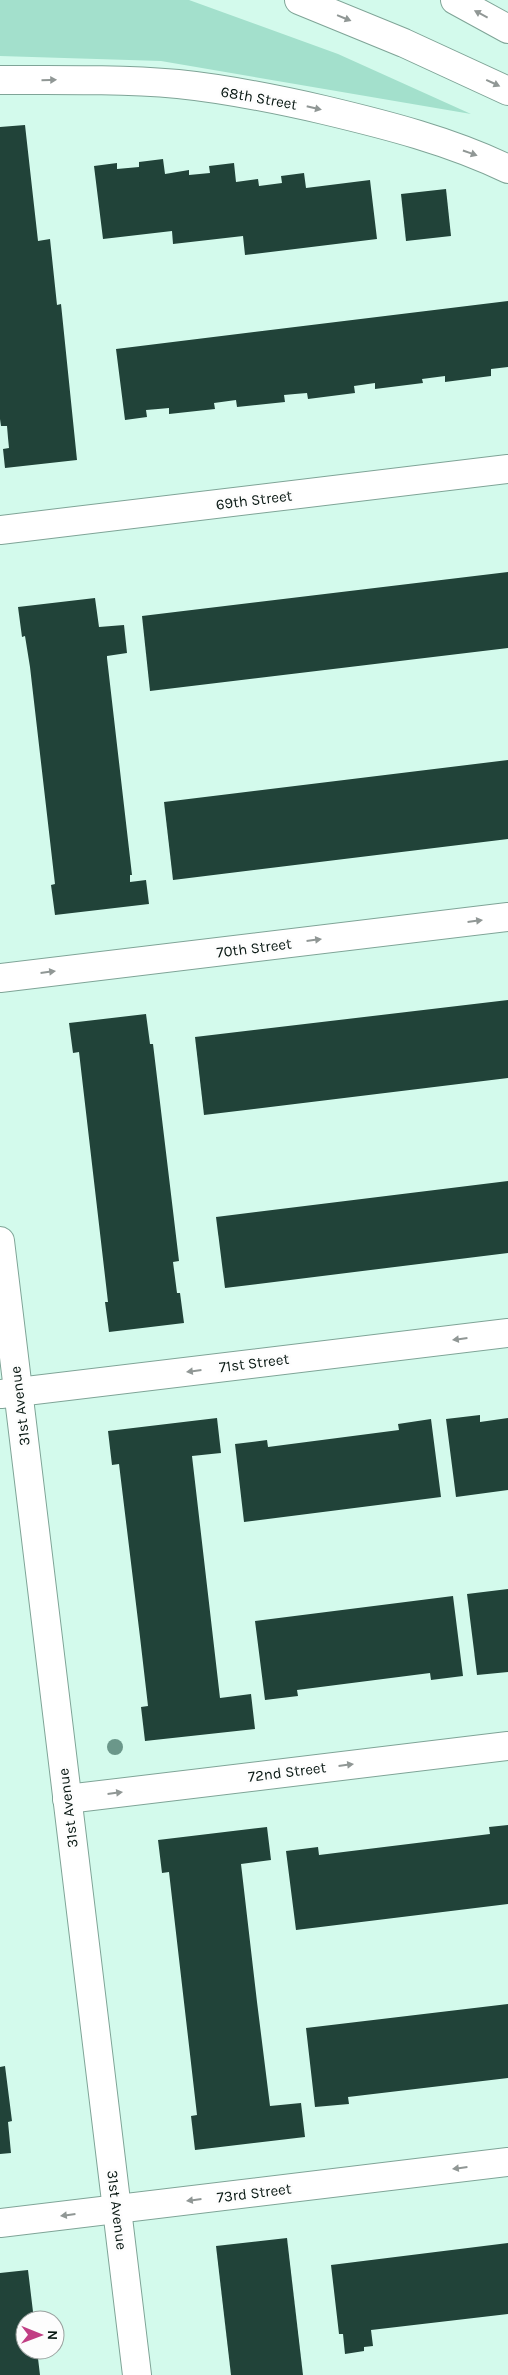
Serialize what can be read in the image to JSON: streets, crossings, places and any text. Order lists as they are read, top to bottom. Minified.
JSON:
{"streets":{"main road":["68th Street","69th Street","70th Street","71st Street","31st Avenue","72nd Street","73rd Street"]},"crossings":[["71st Street","31st Avenue"],["31st Avenue","72nd Street"],["31st Avenue","73rd Street"]],"one_way":["70th Street","71st Street","72nd Street","73rd Street"],"north":"right"}
